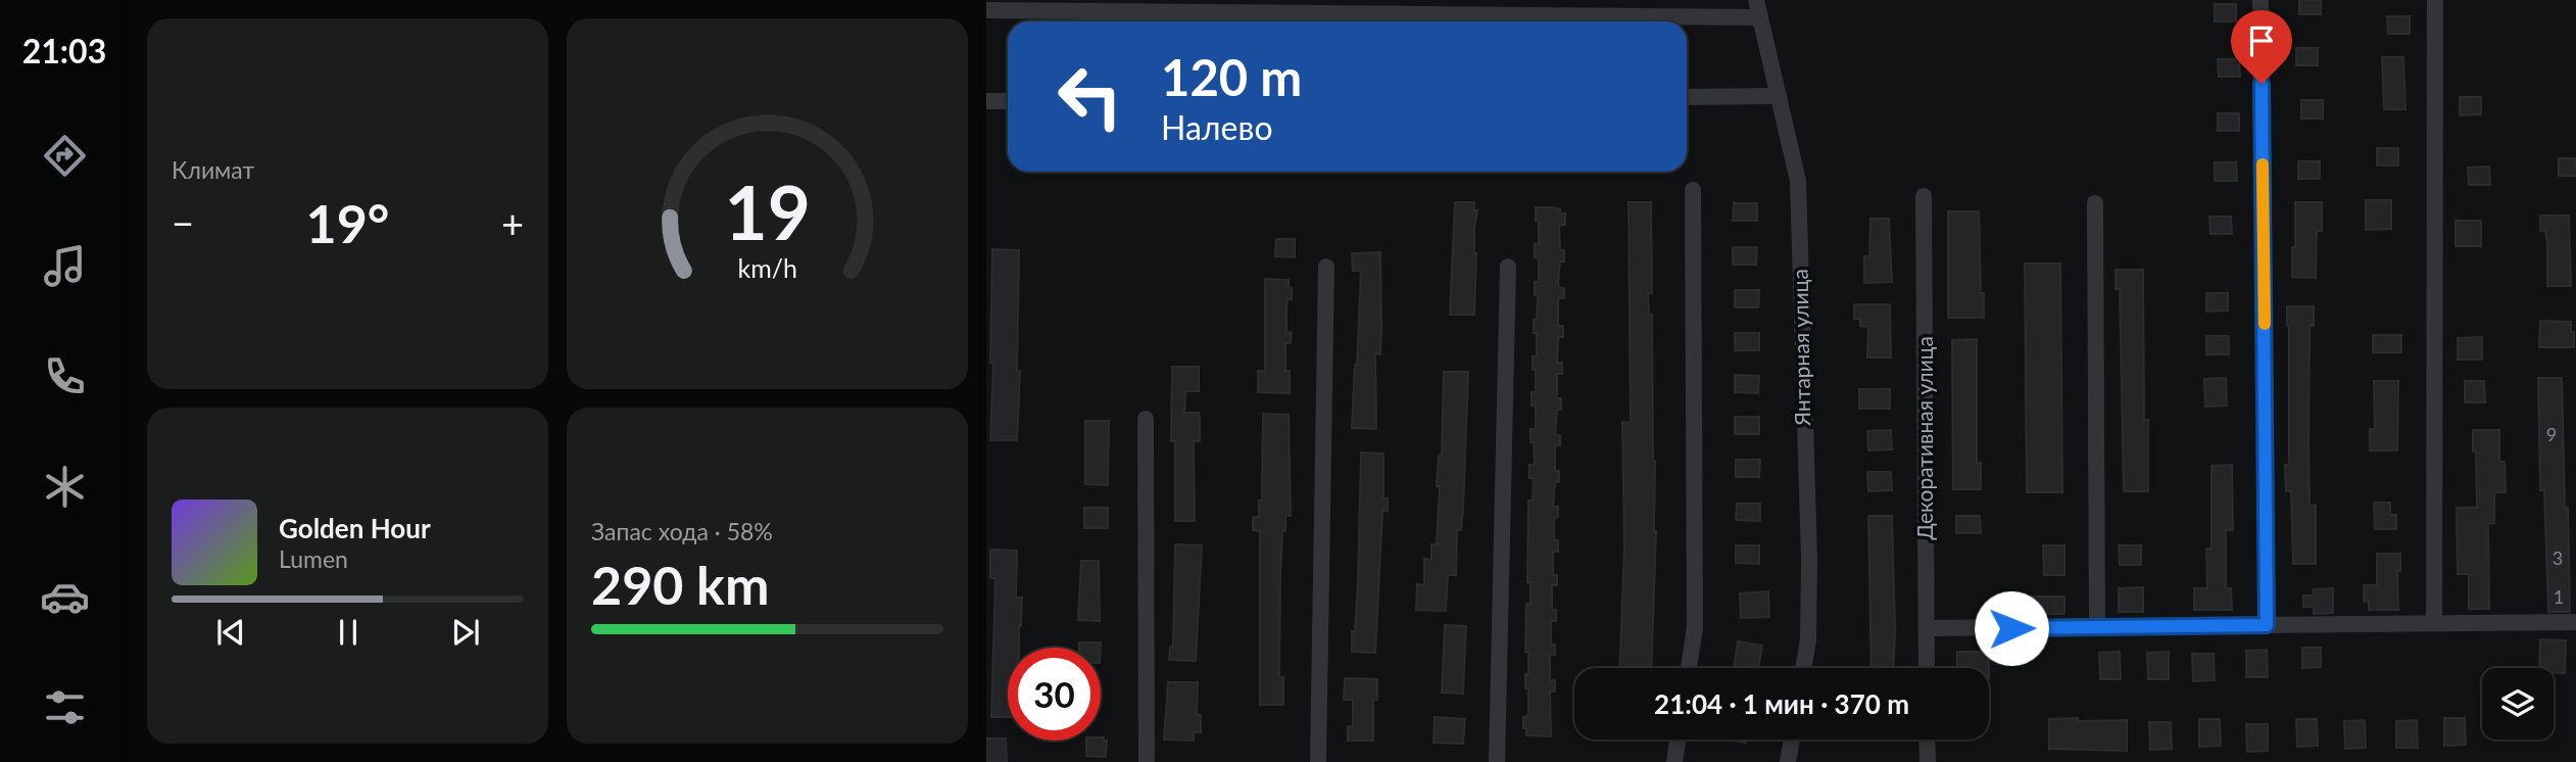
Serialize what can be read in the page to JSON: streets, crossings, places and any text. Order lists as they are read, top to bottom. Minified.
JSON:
{"streets":{"street":["Янтарная улица","Декоративная улица"]},"house_numbers":["9","3","1"],"page":{"tabs":"21:03","tile":["Климат",["Запас хода · 58%","290 km"]],"turn":["120 m","Налево"],"heat":["−","19°","+"],"song":["Golden Hour","Lumen"],"limit":"30","trip":"21:04 · 1 мин · 370 m","gauge":["19","km/h"]}}
